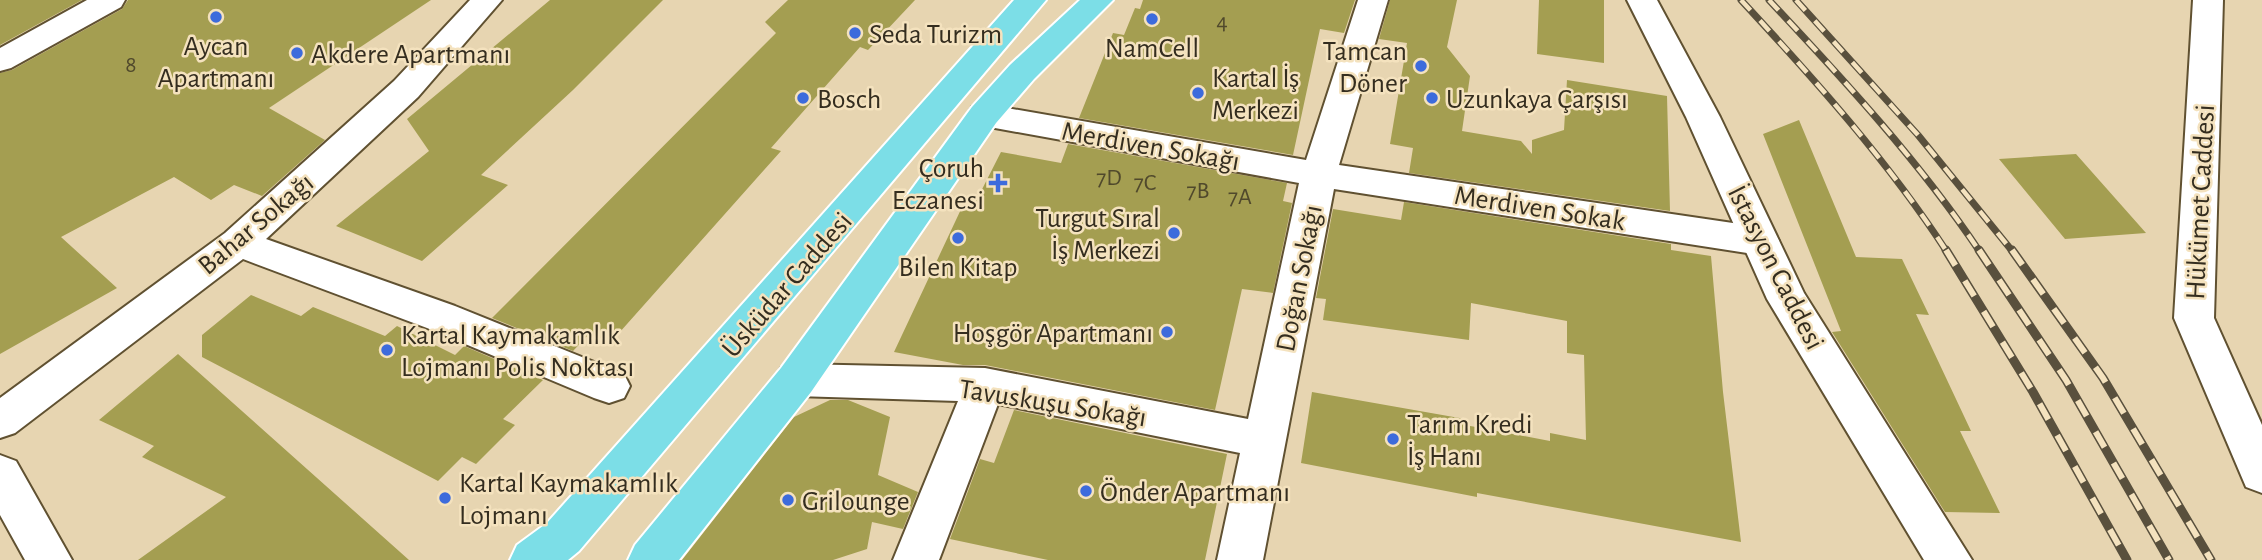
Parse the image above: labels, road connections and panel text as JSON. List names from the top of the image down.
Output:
{
  "streets": {
    "main road": ["Üsküdar Caddesi"],
    "street": [
      "Merdiven Sokağı",
      "Hükümet Caddesi",
      "Merdiven Sokak",
      "Bahar Sokağı",
      "İstasyon Caddesi",
      "Doğan Sokağı",
      "Tavuskuşu Sokağı"
    ]
  },
  "crossings": [
    ["Merdiven Sokağı", "Merdiven Sokak"],
    ["Merdiven Sokağı", "Doğan Sokağı"],
    ["Merdiven Sokağı", "Üsküdar Caddesi"],
    ["Merdiven Sokak", "İstasyon Caddesi"],
    ["Merdiven Sokak", "Doğan Sokağı"],
    ["Doğan Sokağı", "Tavuskuşu Sokağı"],
    ["Üsküdar Caddesi", "Tavuskuşu Sokağı"]
  ],
  "places": {
    "other": [
      "Aycan Apartmanı",
      "NamCell",
      "Seda Turizm",
      "Akdere Apartmanı",
      "Tamcan Döner",
      "Kartal İş Merkezi",
      "Bosch",
      "Uzunkaya Çarşısı",
      "Turgut Sıral İş Merkezi",
      "Bilen Kitap",
      "Hoşgör Apartmanı",
      "Kartal Kaymakamlık Lojmanı Polis Noktası",
      "Tarım Kredi İş Hanı",
      "Önder Apartmanı",
      "Kartal Kaymakamlık Lojmanı",
      "Grilounge"
    ],
    "health": ["Çoruh Eczanesi"]
  },
  "house_numbers": [
    "4",
    "8",
    "7D",
    "7C",
    "7B",
    "7A"
  ]
}
